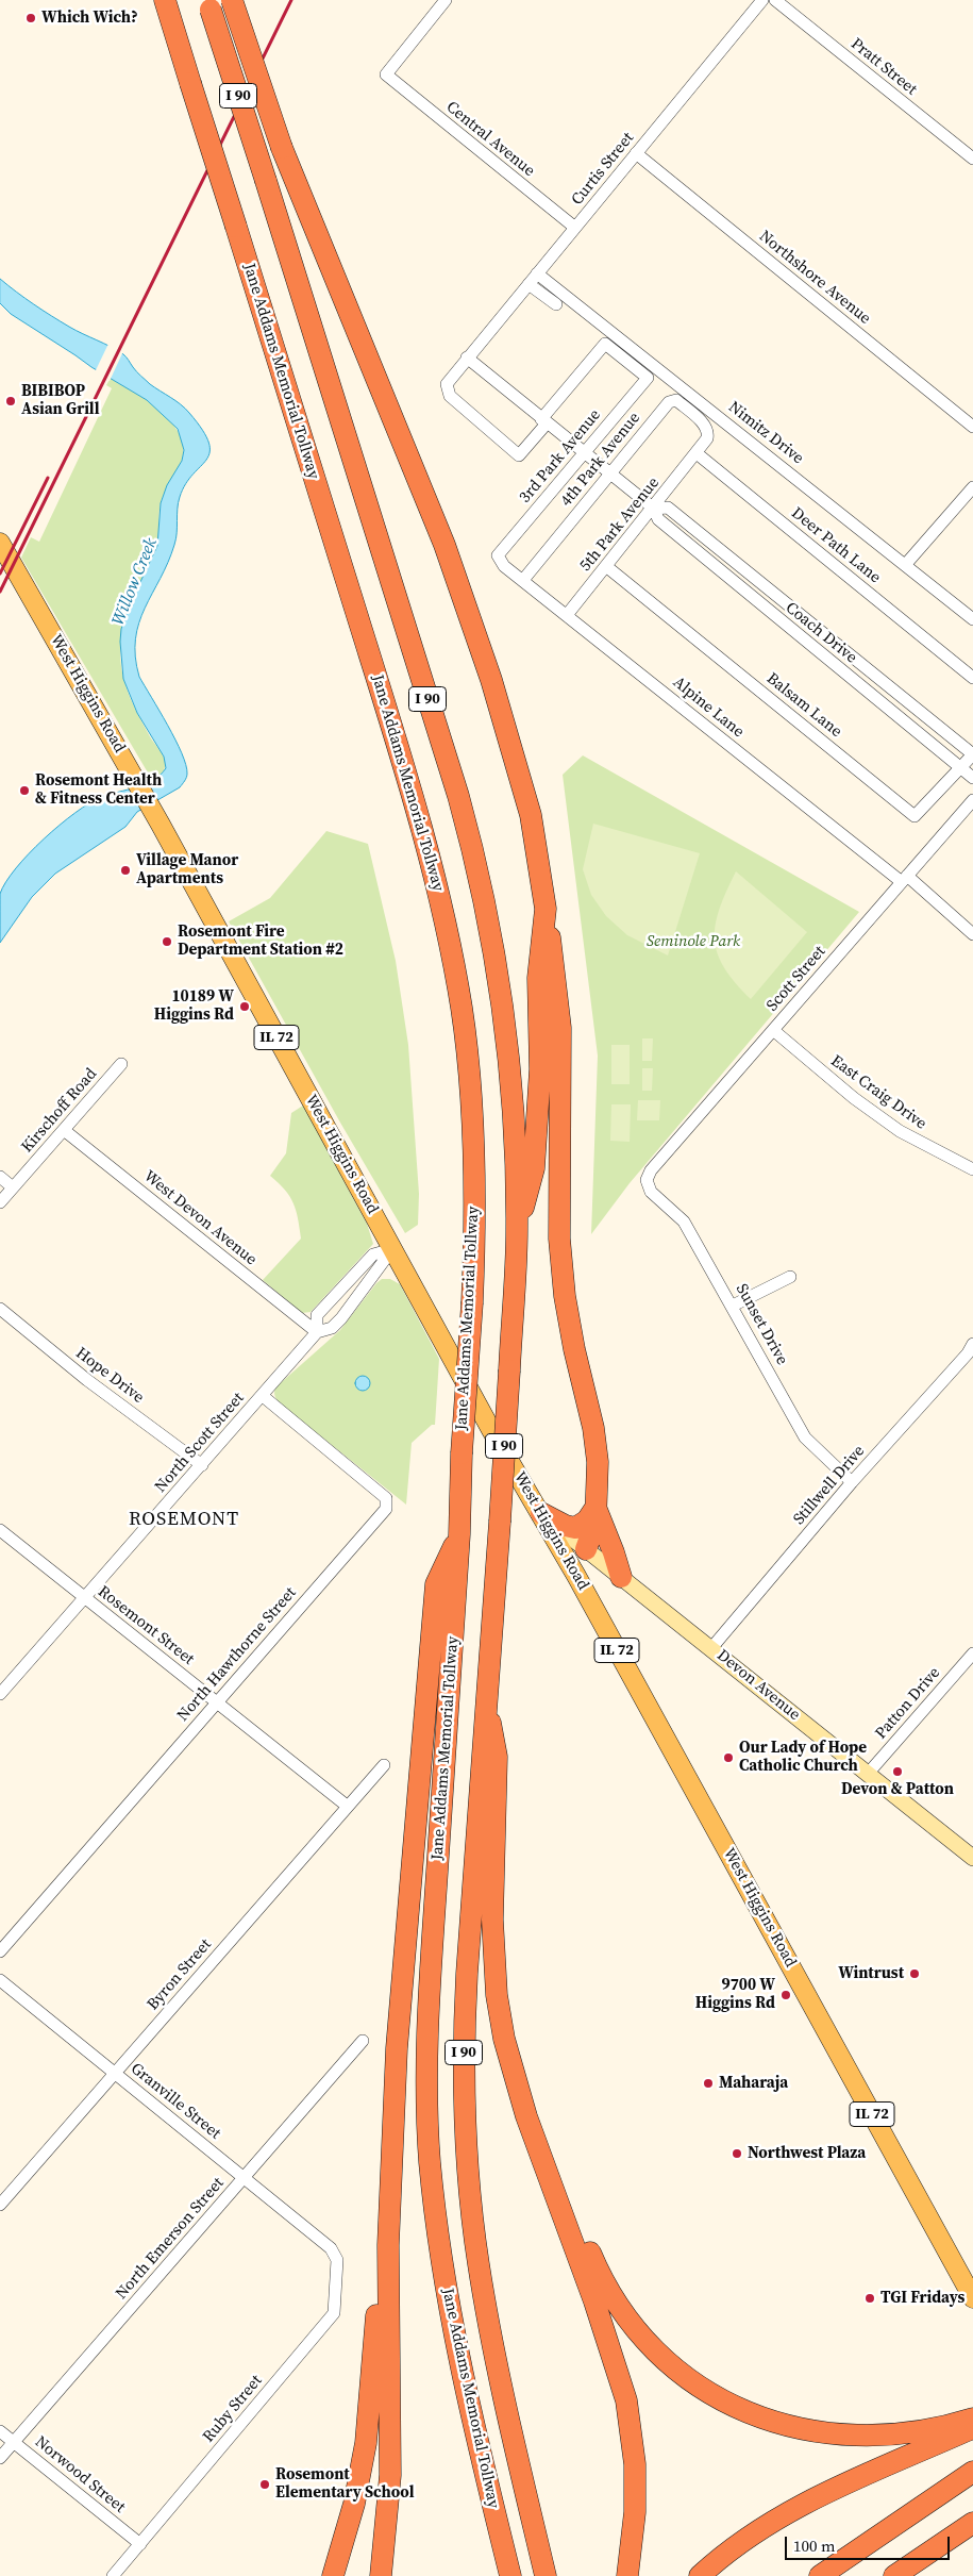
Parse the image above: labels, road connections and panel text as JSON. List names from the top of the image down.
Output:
{
  "streets": {
    "highway": ["I 90", "Jane Addams Memorial Tollway"],
    "main road": ["West Higgins Road", "IL 72", "Devon Avenue"],
    "street": [
      "Pratt Street",
      "Central Avenue",
      "Curtis Street",
      "Northshore Avenue",
      "Nimitz Drive",
      "3rd Park Avenue",
      "4th Park Avenue",
      "5th Park Avenue",
      "Deer Path Lane",
      "Coach Drive",
      "Balsam Lane",
      "Alpine Lane",
      "Scott Street",
      "East Craig Drive",
      "Kirschoff Road",
      "West Devon Avenue",
      "Sunset Drive",
      "Hope Drive",
      "North Scott Street",
      "Stillwell Drive",
      "Rosemont Street",
      "North Hawthorne Street",
      "Patton Drive",
      "Byron Street",
      "Granville Street",
      "North Emerson Street",
      "Ruby Street",
      "Norwood Street"
    ]
  },
  "crossings": [
    ["Central Avenue", "Curtis Street"],
    ["Curtis Street", "Northshore Avenue"],
    ["Curtis Street", "Nimitz Drive"],
    ["Curtis Street", "3rd Park Avenue"],
    ["Curtis Street", "Coach Drive"],
    ["3rd Park Avenue", "Coach Drive"],
    ["3rd Park Avenue", "Alpine Lane"],
    ["4th Park Avenue", "5th Park Avenue"],
    ["4th Park Avenue", "Deer Path Lane"],
    ["4th Park Avenue", "Coach Drive"],
    ["4th Park Avenue", "Alpine Lane"],
    ["5th Park Avenue", "Deer Path Lane"],
    ["5th Park Avenue", "Coach Drive"],
    ["5th Park Avenue", "Balsam Lane"],
    ["5th Park Avenue", "Alpine Lane"],
    ["Coach Drive", "Balsam Lane"],
    ["West Higgins Road", "North Scott Street"],
    ["West Higgins Road", "Devon Avenue"],
    ["Alpine Lane", "Scott Street"],
    ["Scott Street", "East Craig Drive"],
    ["Scott Street", "Sunset Drive"],
    ["Kirschoff Road", "West Devon Avenue"],
    ["West Devon Avenue", "North Scott Street"],
    ["Sunset Drive", "Stillwell Drive"],
    ["Hope Drive", "North Scott Street"],
    ["North Scott Street", "Rosemont Street"],
    ["North Scott Street", "North Hawthorne Street"],
    ["Stillwell Drive", "Devon Avenue"],
    ["Rosemont Street", "North Hawthorne Street"],
    ["Rosemont Street", "Byron Street"],
    ["Devon Avenue", "Patton Drive"],
    ["Byron Street", "Granville Street"],
    ["Granville Street", "North Emerson Street"],
    ["Granville Street", "Ruby Street"],
    ["North Emerson Street", "Norwood Street"],
    ["Ruby Street", "Norwood Street"]
  ],
  "districts": ["ROSEMONT"],
  "water": ["Willow Creek"],
  "parks": ["Seminole Park"],
  "places": [
    "Which Wich?",
    "BIBIBOP Asian Grill",
    "Rosemont Health & Fitness Center",
    "Village Manor Apartments",
    "Rosemont Fire Department Station #2",
    "10189 W Higgins Rd",
    "Our Lady of Hope Catholic Church",
    "Devon & Patton",
    "Wintrust",
    "9700 W Higgins Rd",
    "Maharaja",
    "Northwest Plaza",
    "TGI Fridays",
    "Rosemont Elementary School"
  ],
  "scale_bar": "100 m"
}
